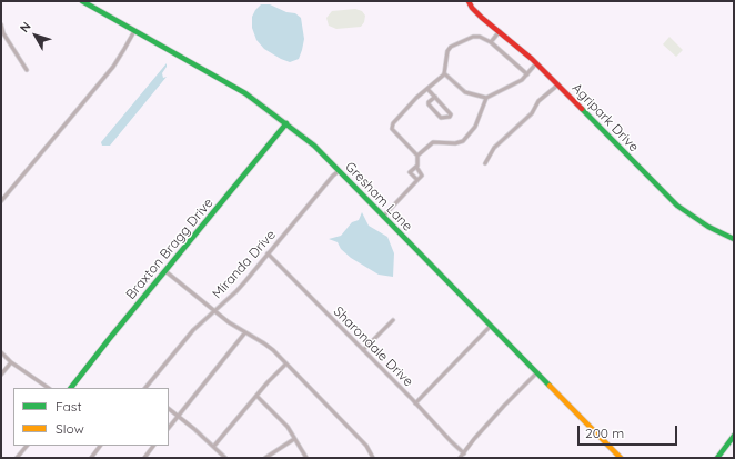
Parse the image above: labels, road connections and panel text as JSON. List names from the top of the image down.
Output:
{
  "streets": {
    "street": [
      "Agripark Drive",
      "Gresham Lane",
      "Braxton Bragg Drive",
      "Miranda Drive",
      "Sharondale Drive"
    ]
  },
  "crossings": [
    ["Gresham Lane", "Braxton Bragg Drive"],
    ["Gresham Lane", "Miranda Drive"],
    ["Miranda Drive", "Sharondale Drive"]
  ],
  "legend": ["Fast", "Slow"],
  "scale_bar": "200 m",
  "north": "top left"
}
